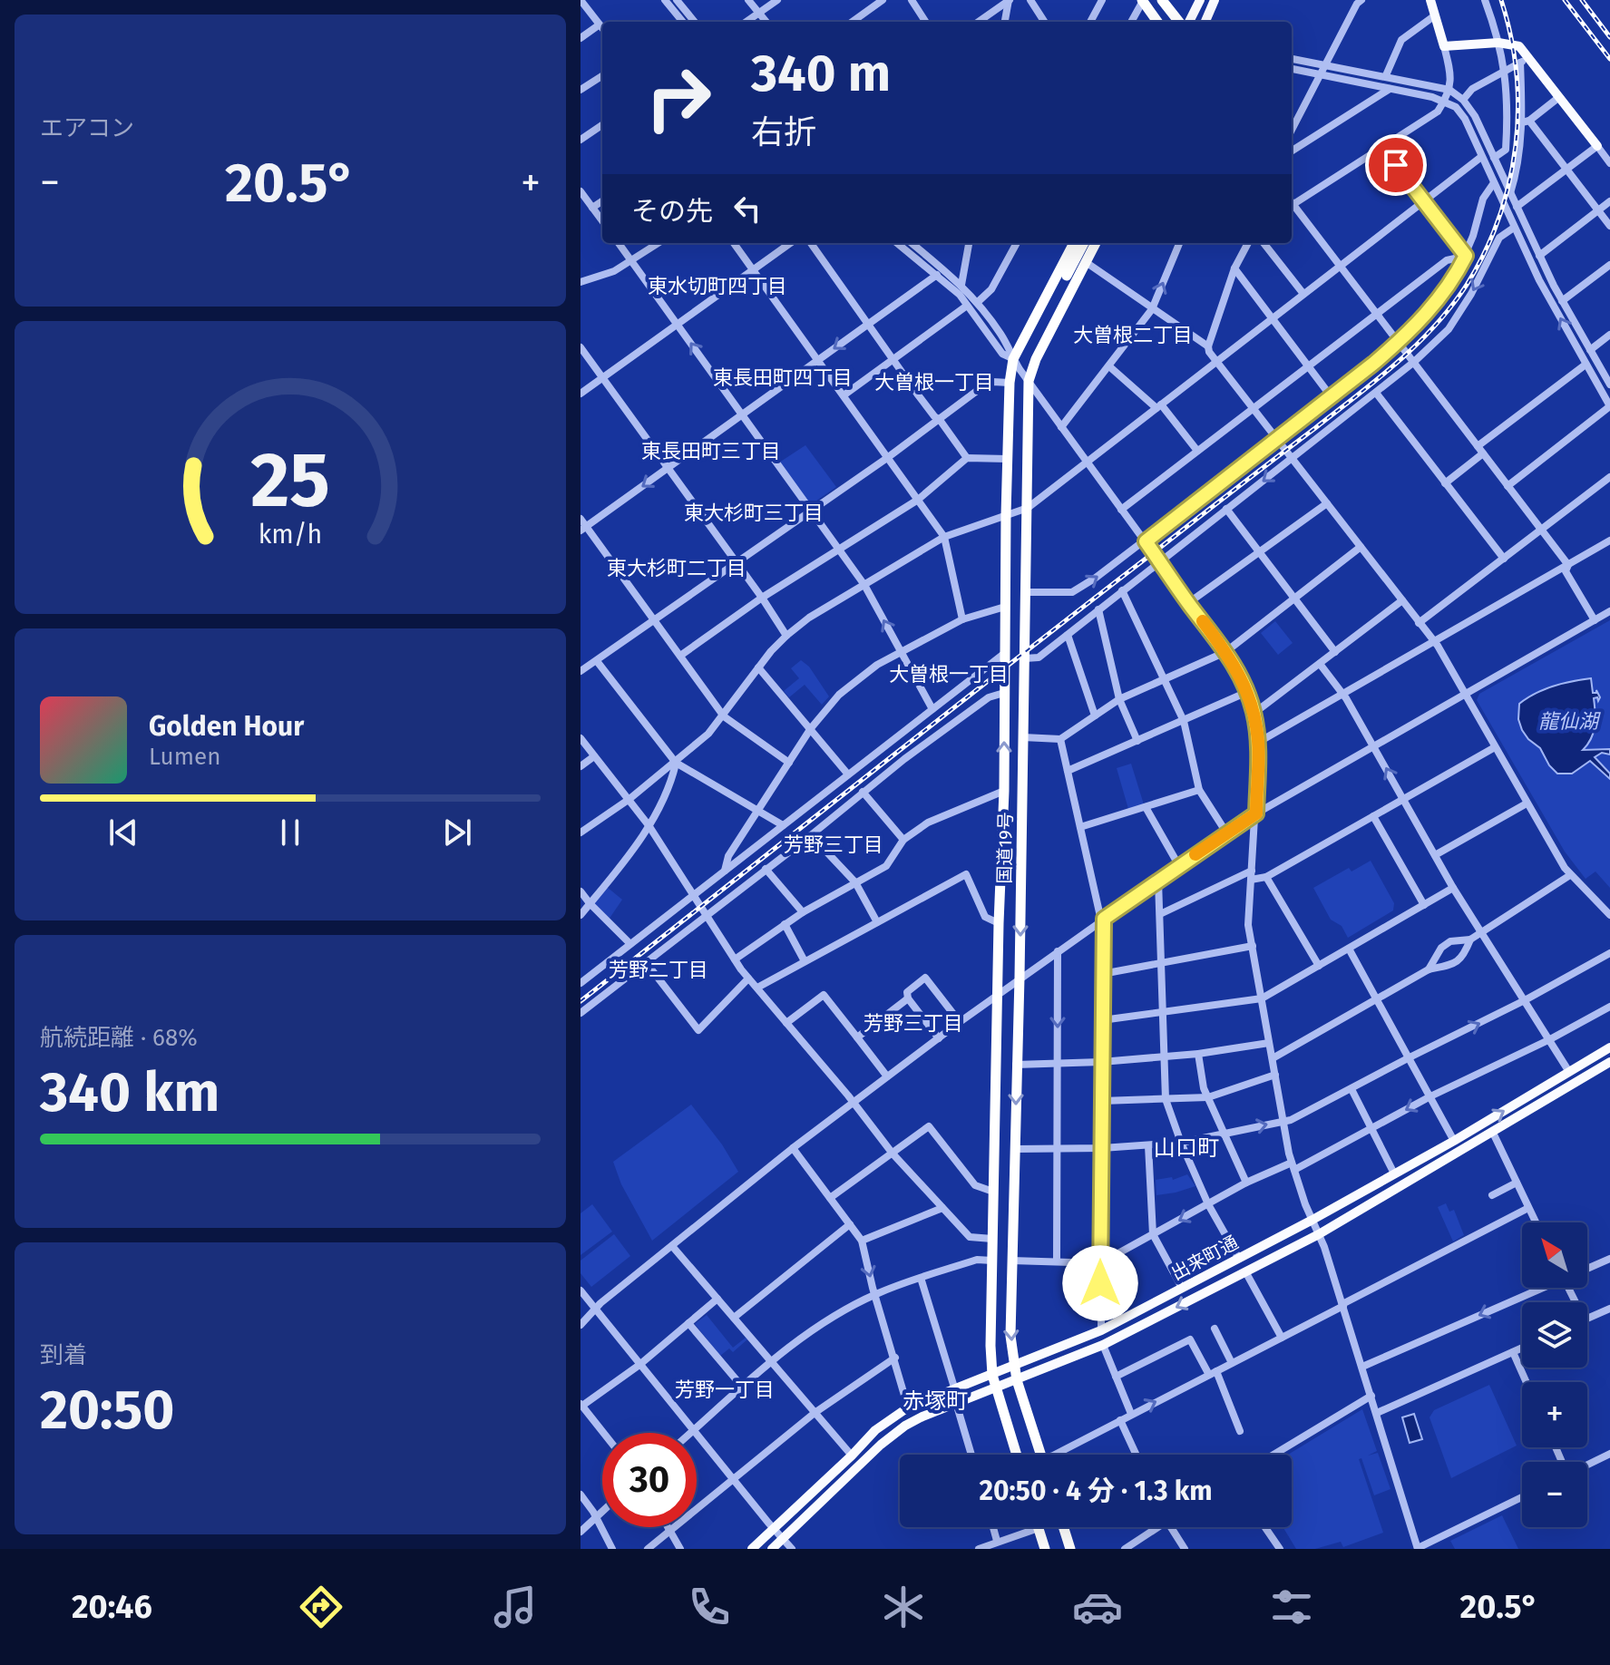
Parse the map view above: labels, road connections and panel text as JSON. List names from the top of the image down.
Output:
{
  "streets": {
    "highway": ["国道19号"],
    "main road": ["出来町通"]
  },
  "crossings": [
    ["国道19号", "出来町通"]
  ],
  "districts": [
    "東水切町四丁目",
    "大曽根二丁目",
    "東長田町四丁目",
    "大曽根一丁目",
    "東長田町三丁目",
    "東大杉町三丁目",
    "東大杉町二丁目",
    "大曽根一丁目",
    "芳野三丁目",
    "芳野二丁目",
    "芳野三丁目",
    "山口町",
    "芳野一丁目",
    "赤塚町"
  ],
  "water": ["龍仙湖"],
  "north": "top left",
  "page": {
    "tile": [
      "エアコン",
      ["航続距離 · 68%", "340 km"],
      ["到着", "20:50"]
    ],
    "turn": ["340 m", "右折"],
    "heat": ["−", "20.5°", "+"],
    "then": "その先",
    "song": ["Golden Hour", "Lumen"],
    "map_buttons": ["+", "−"],
    "limit": "30",
    "trip": "20:50 · 4 分 · 1.3 km",
    "tabs": ["20:46", "20.5°"],
    "gauge": ["25", "km/h"]
  }
}
